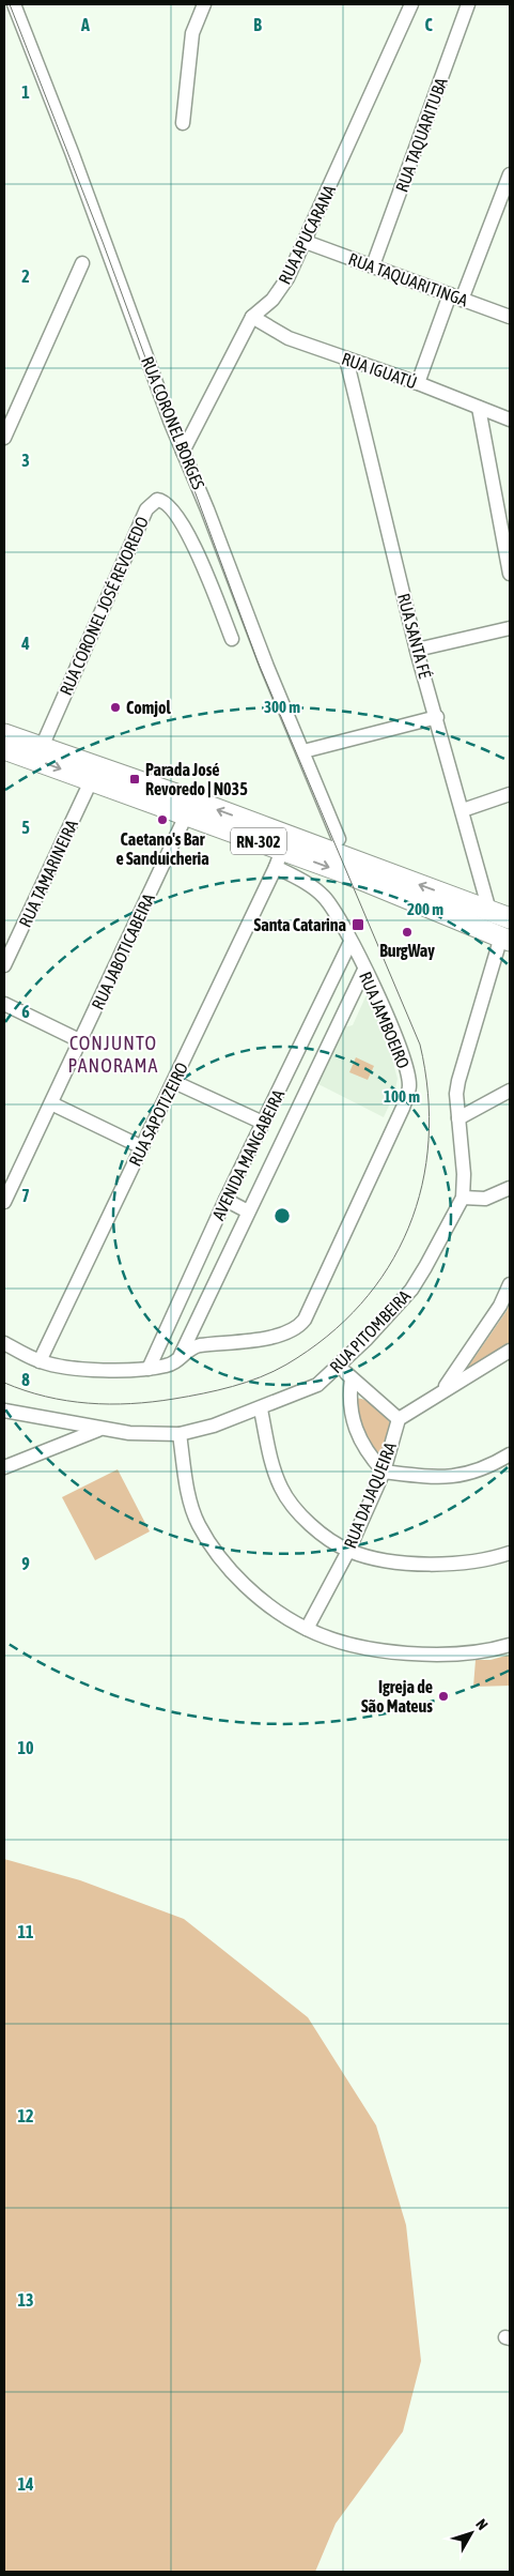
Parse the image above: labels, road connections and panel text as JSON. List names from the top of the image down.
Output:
{
  "streets": {
    "main road": ["RN-302"],
    "street": [
      "RUA TAQUARITUBA",
      "RUA APUCARANA",
      "RUA TAQUARITINGA",
      "RUA IGUATÚ",
      "RUA CORONEL BORGES",
      "RUA CORONEL JOSÉ REVOREDO",
      "RUA SANTA FÉ",
      "RUA TAMARINEIRA",
      "RUA JABOTICABEIRA",
      "RUA JAMBOEIRO",
      "RUA SAPOTIZEIRO",
      "AVENIDA MANGABEIRA",
      "RUA PITOMBEIRA",
      "RUA DA JAQUEIRA"
    ]
  },
  "crossings": [
    ["RUA TAQUARITUBA", "RUA TAQUARITINGA"],
    ["RUA APUCARANA", "RUA TAQUARITINGA"],
    ["RUA APUCARANA", "RUA IGUATÚ"],
    ["RUA APUCARANA", "RUA CORONEL BORGES"],
    ["RUA IGUATÚ", "RUA SANTA FÉ"],
    ["RUA CORONEL JOSÉ REVOREDO", "RN-302"],
    ["RUA SANTA FÉ", "RN-302"],
    ["RN-302", "RUA TAMARINEIRA"],
    ["RN-302", "RUA JABOTICABEIRA"],
    ["RN-302", "RUA JAMBOEIRO"],
    ["RN-302", "RUA SAPOTIZEIRO"],
    ["RN-302", "RUA PITOMBEIRA"],
    ["RUA JAMBOEIRO", "RUA SAPOTIZEIRO"],
    ["RUA JAMBOEIRO", "AVENIDA MANGABEIRA"]
  ],
  "districts": ["CONJUNTO PANORAMA"],
  "places": {
    "other": [
      "Comjol",
      "Caetano's Bar e Sanduicheria",
      "BurgWay",
      "Igreja de São Mateus"
    ],
    "transit": ["Parada José Revoredo | N035", "Santa Catarina"]
  },
  "north": "top right",
  "grid": {
    "columns": ["A", "B", "C"],
    "rows": [
      "1",
      "2",
      "3",
      "4",
      "5",
      "6",
      "7",
      "8",
      "9",
      "10",
      "11",
      "12",
      "13",
      "14"
    ]
  },
  "rings": ["300 m", "200 m", "100 m"]
}
